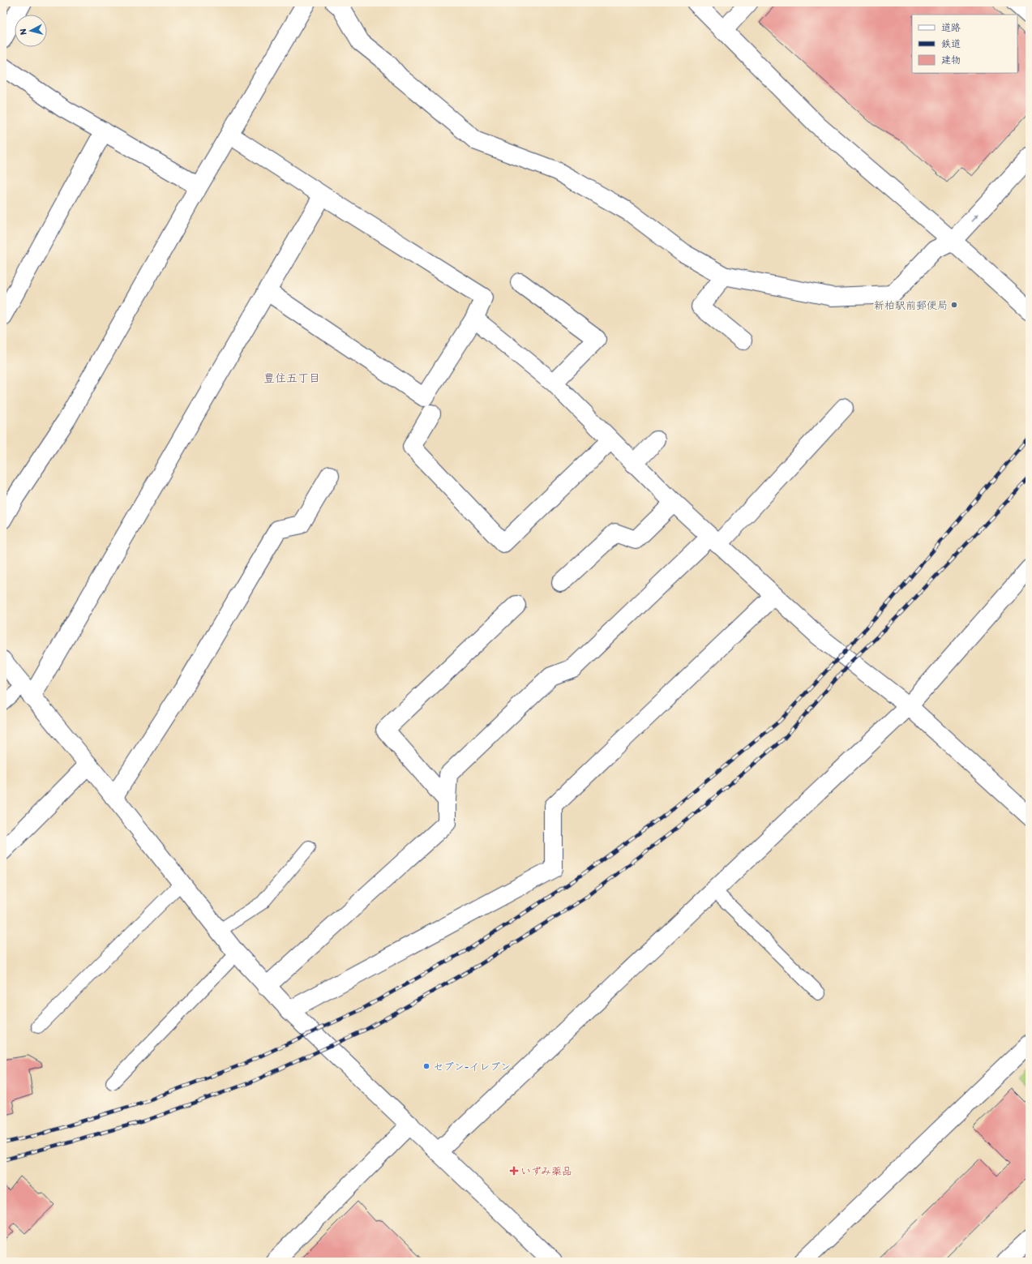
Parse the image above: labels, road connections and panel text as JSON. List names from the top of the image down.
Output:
{
  "districts": ["豊住五丁目"],
  "places": {
    "other": ["新柏駅前郵便局", "セブン-イレブン"],
    "health": ["いずみ薬品"]
  },
  "legend": ["道路", "鉄道", "建物"],
  "north": "left"
}
